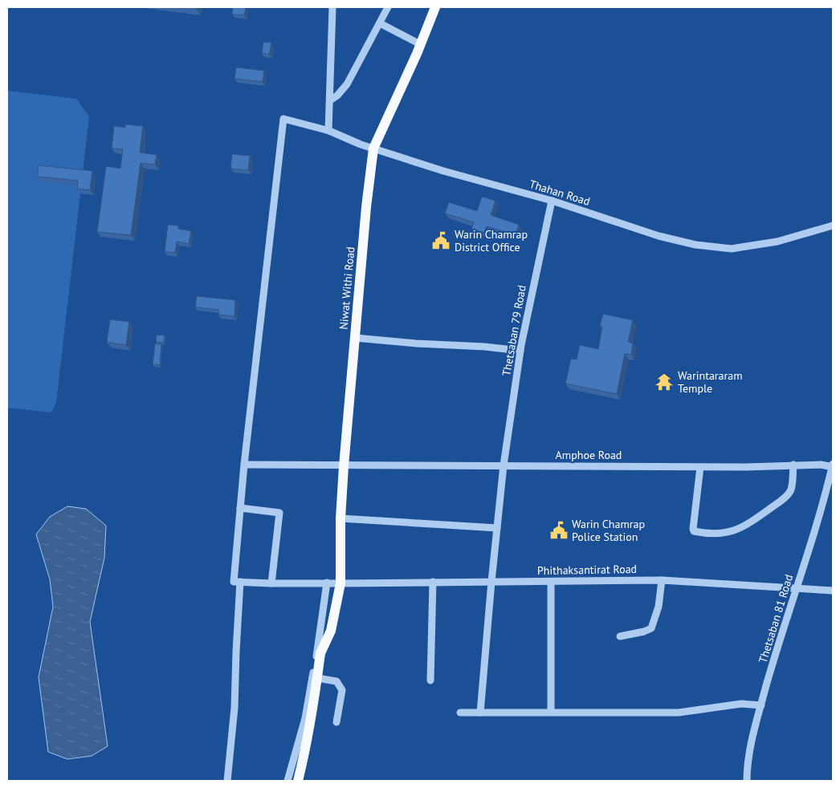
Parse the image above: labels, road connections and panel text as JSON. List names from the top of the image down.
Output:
{
  "streets": {
    "main road": ["Niwat Withi Road"],
    "street": [
      "Thahan Road",
      "Thetsaban 79 Road",
      "Amphoe Road",
      "Phithaksantirat Road",
      "Thetsaban 81 Road"
    ]
  },
  "crossings": [
    ["Thahan Road", "Niwat Withi Road"],
    ["Thahan Road", "Thetsaban 79 Road"],
    ["Thahan Road", "Amphoe Road"],
    ["Niwat Withi Road", "Amphoe Road"],
    ["Niwat Withi Road", "Phithaksantirat Road"],
    ["Thetsaban 79 Road", "Amphoe Road"],
    ["Thetsaban 79 Road", "Phithaksantirat Road"],
    ["Amphoe Road", "Thetsaban 81 Road"],
    ["Phithaksantirat Road", "Thetsaban 81 Road"]
  ],
  "places": {
    "public building": ["Warin Chamrap District Office", "Warin Chamrap Police Station"],
    "temple": ["Warintararam Temple"]
  }
}
